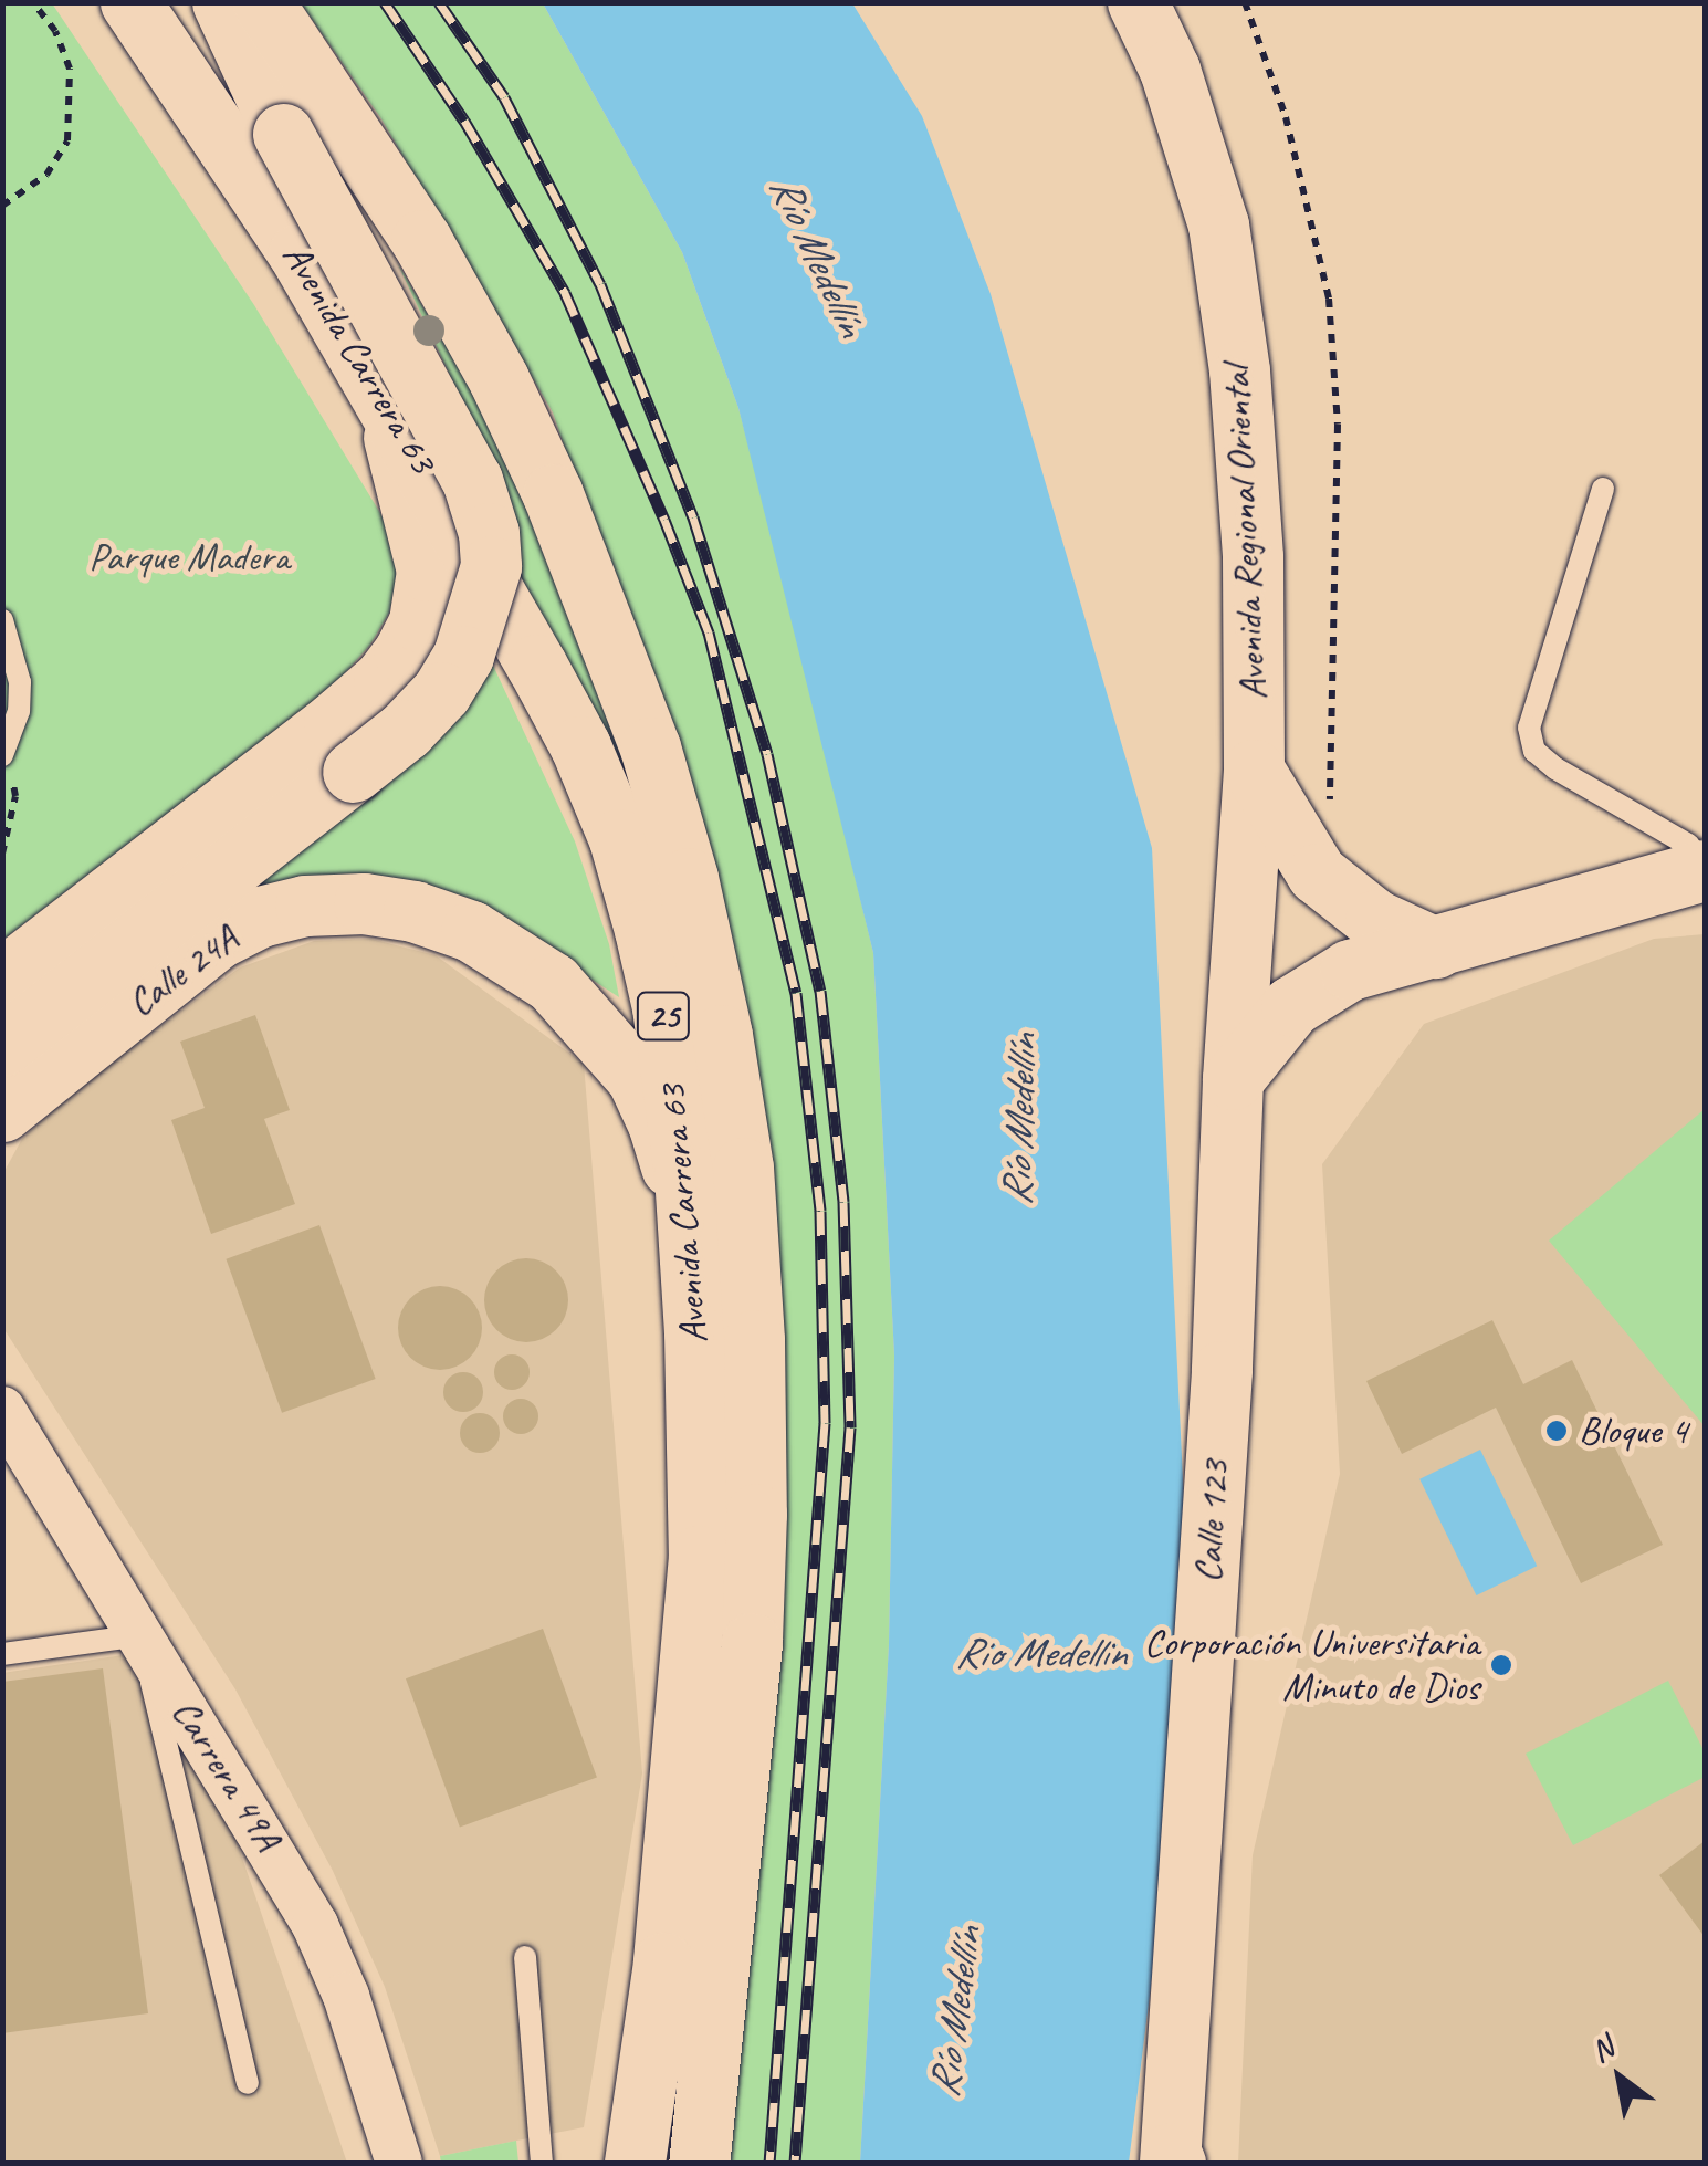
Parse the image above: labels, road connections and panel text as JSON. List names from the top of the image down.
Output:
{
  "streets": {
    "main road": [
      "Avenida Carrera 63",
      "Avenida Regional Oriental",
      "Calle 24A",
      "25",
      "Calle 123"
    ],
    "street": ["Carrera 49A"]
  },
  "crossings": [
    ["Avenida Carrera 63", "Calle 24A"],
    ["Avenida Regional Oriental", "Calle 123"]
  ],
  "water": ["Río Medellín", "Rio Medellin"],
  "parks": ["Parque Madera"],
  "places": ["Bloque 4", "Corporación Universitaria Minuto de Dios"],
  "north": "top left"
}
